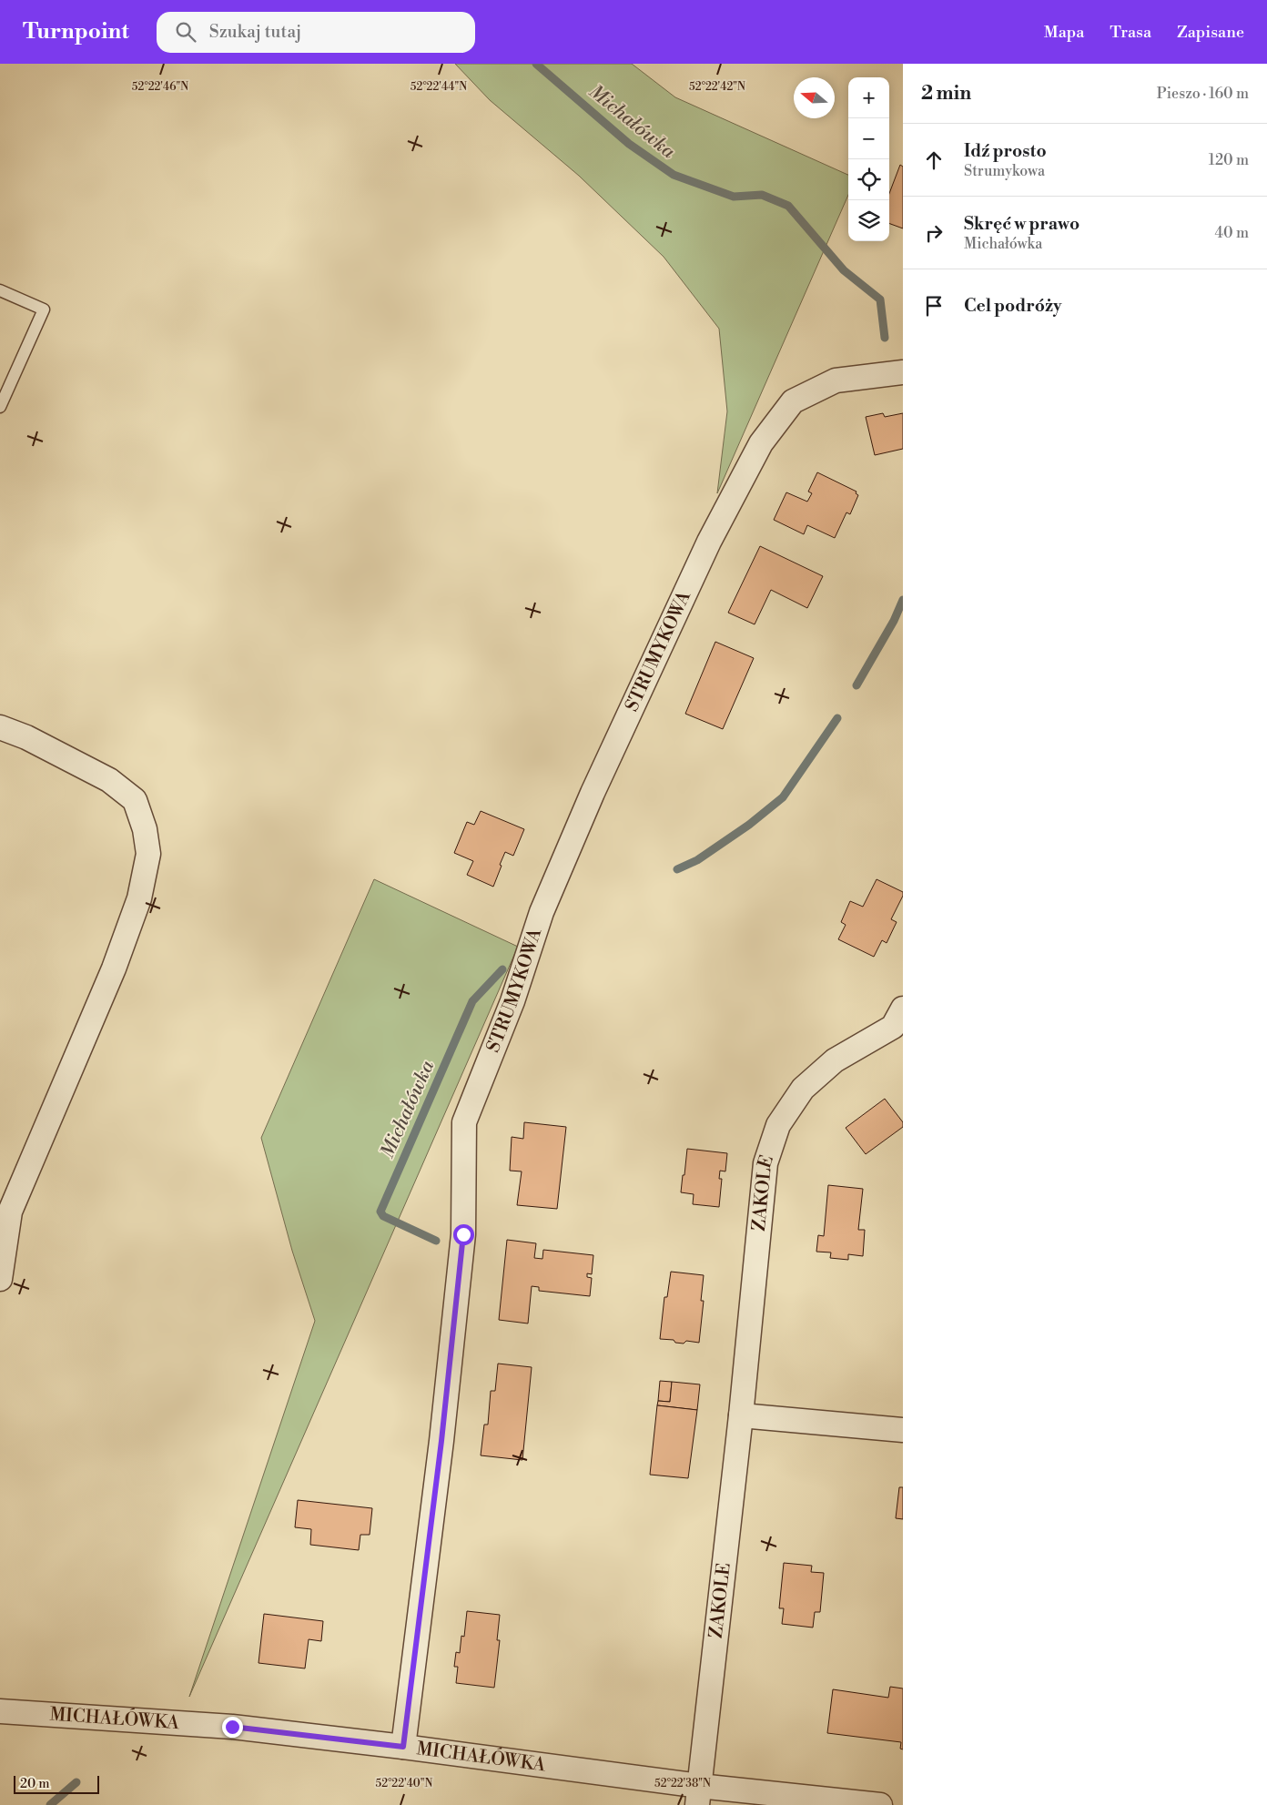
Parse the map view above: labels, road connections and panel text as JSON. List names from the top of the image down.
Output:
{
  "streets": {
    "street": ["STRUMYKOWA", "ZAKOLE", "MICHAŁÓWKA"]
  },
  "crossings": [
    ["STRUMYKOWA", "MICHAŁÓWKA"],
    ["ZAKOLE", "MICHAŁÓWKA"]
  ],
  "water": ["Michałówka"],
  "scale_bar": "20 m",
  "north": "left",
  "page": {
    "header": "Turnpoint",
    "search": "Szukaj tutaj",
    "nav": ["Mapa", "Trasa", "Zapisane"],
    "heading": ["2 min", "Pieszo · 160 m"],
    "map_buttons": ["+", "−"],
    "list": [
      ["Idź prosto", "Strumykowa", "120 m"],
      ["Skręć w prawo", "Michałówka", "40 m"],
      "Cel podróży"
    ],
    "scale": "20 m"
  },
  "coordinates": [
    "52°22'46\"N",
    "52°22'44\"N",
    "52°22'42\"N",
    "52°22'40\"N",
    "52°22'38\"N"
  ]
}
